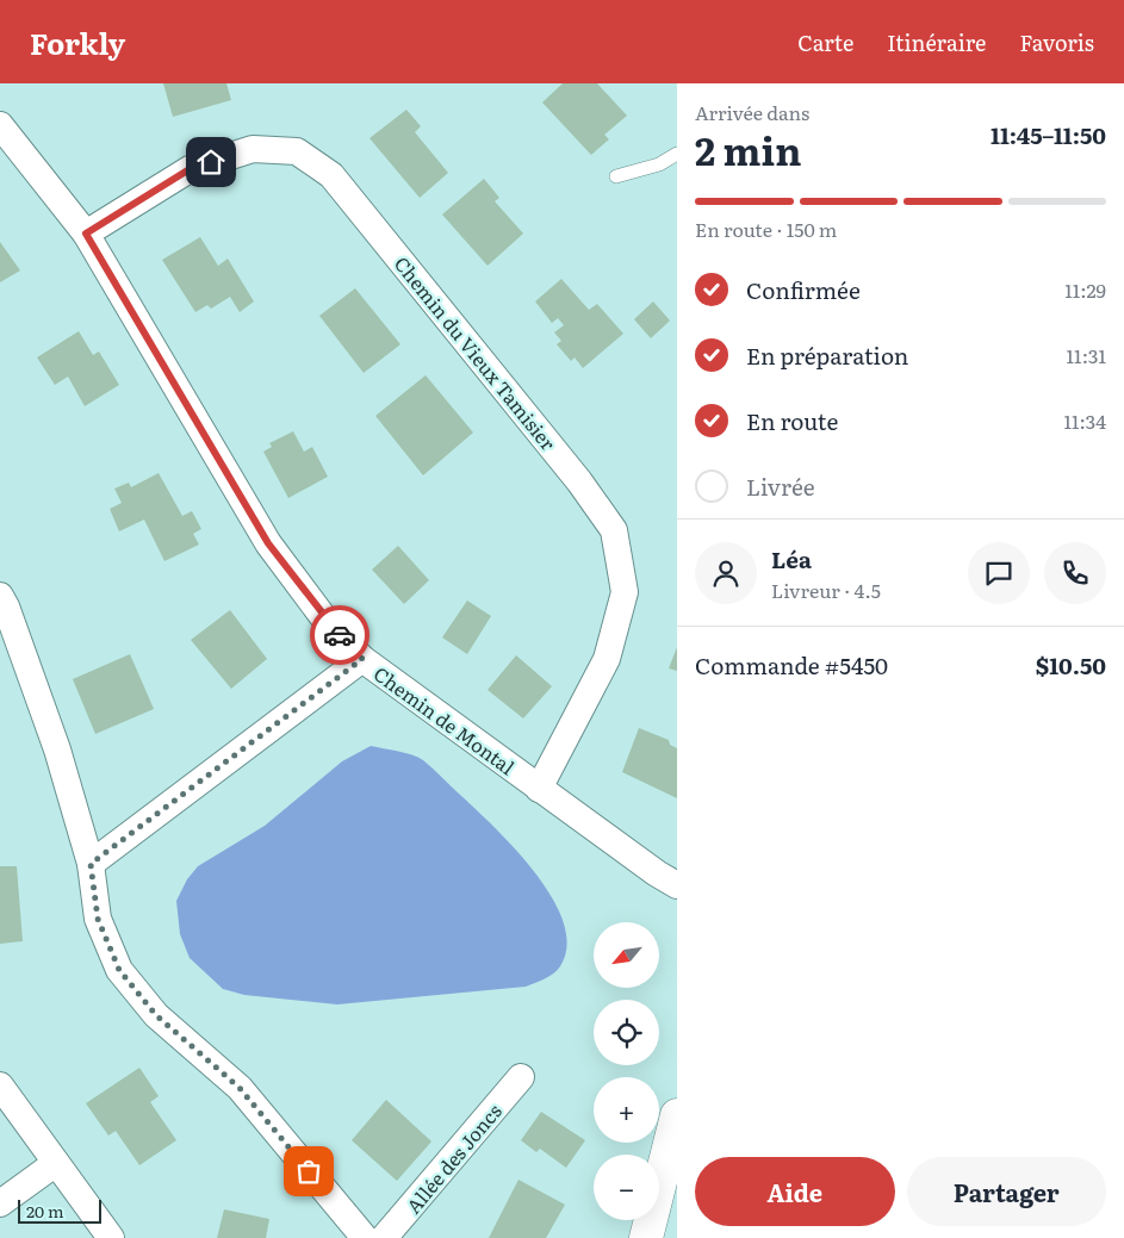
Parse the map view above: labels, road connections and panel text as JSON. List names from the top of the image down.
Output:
{
  "streets": {
    "street": ["Chemin du Vieux Tamisier", "Chemin de Montal", "Allée des Joncs"]
  },
  "crossings": [
    ["Chemin du Vieux Tamisier", "Chemin de Montal"]
  ],
  "scale_bar": "20 m",
  "north": "bottom left",
  "page": {
    "header": "Forkly",
    "nav": ["Carte", "Itinéraire", "Favoris"],
    "heading": ["2 min", "Arrivée dans", "11:45–11:50"],
    "panel": [
      "Léa",
      "Livreur · 4.5",
      "Commande #5450",
      "$10.50"
    ],
    "bar": "En route · 150 m",
    "list": [
      ["Confirmée", "11:29"],
      ["En préparation", "11:31"],
      ["En route", "11:34"],
      "Livrée"
    ],
    "map_buttons": ["+", "−"],
    "buttons": ["Aide", "Partager"],
    "scale": "20 m"
  }
}
